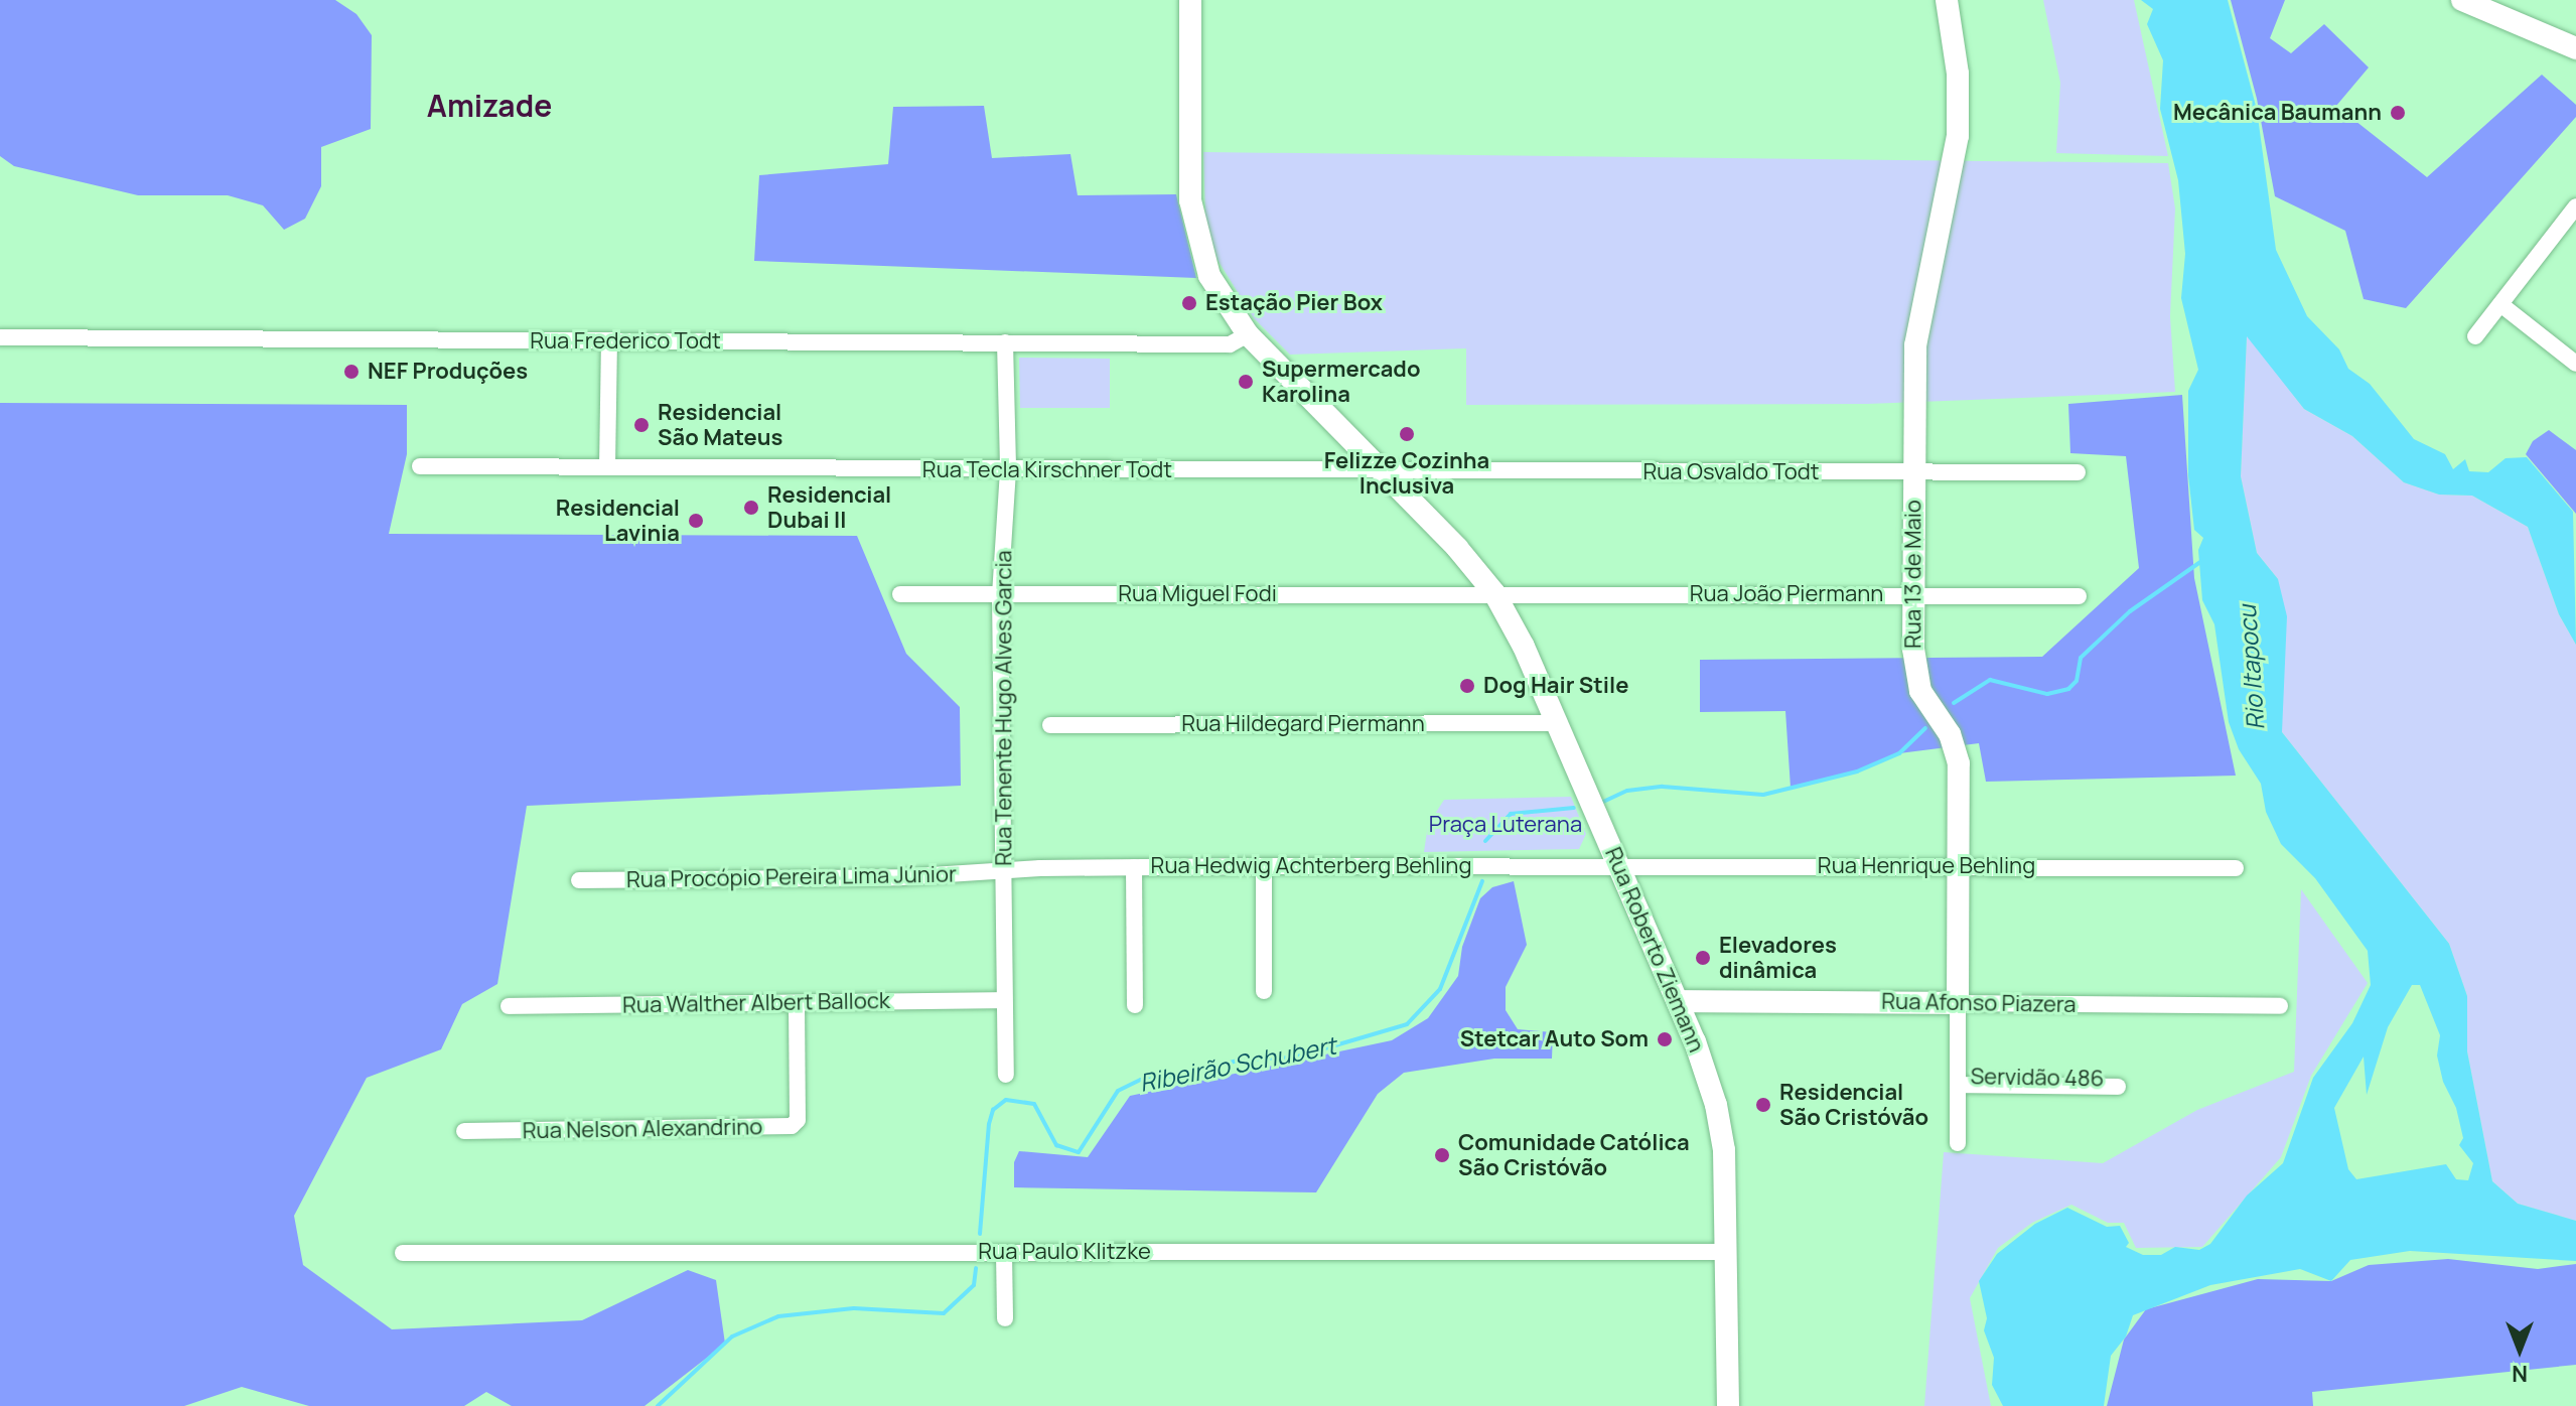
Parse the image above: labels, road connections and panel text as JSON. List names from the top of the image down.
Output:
{
  "streets": {
    "main road": ["Rua 13 de Maio", "Rua Roberto Ziemann", "Rua Afonso Piazera"],
    "street": [
      "Rua Frederico Todt",
      "Rua Tecla Kirschner Todt",
      "Rua Osvaldo Todt",
      "Rua Miguel Fodi",
      "Rua João Piermann",
      "Rua Tenente Hugo Alves Garcia",
      "Rua Hildegard Piermann",
      "Rua Hedwig Achterberg Behling",
      "Rua Henrique Behling",
      "Rua Procópio Pereira Lima Júnior",
      "Rua Walther Albert Ballock",
      "Rua Nelson Alexandrino",
      "Rua Paulo Klitzke"
    ]
  },
  "crossings": [
    ["Rua Frederico Todt", "Rua Tenente Hugo Alves Garcia"],
    ["Rua Frederico Todt", "Rua Roberto Ziemann"],
    ["Rua Tecla Kirschner Todt", "Rua Osvaldo Todt"],
    ["Rua Tecla Kirschner Todt", "Rua Tenente Hugo Alves Garcia"],
    ["Rua Tecla Kirschner Todt", "Rua Roberto Ziemann"],
    ["Rua Osvaldo Todt", "Rua 13 de Maio"],
    ["Rua Osvaldo Todt", "Rua Roberto Ziemann"],
    ["Rua 13 de Maio", "Rua João Piermann"],
    ["Rua 13 de Maio", "Rua Henrique Behling"],
    ["Rua 13 de Maio", "Rua Afonso Piazera"],
    ["Rua Miguel Fodi", "Rua João Piermann"],
    ["Rua Miguel Fodi", "Rua Tenente Hugo Alves Garcia"],
    ["Rua Miguel Fodi", "Rua Roberto Ziemann"],
    ["Rua João Piermann", "Rua Roberto Ziemann"],
    ["Rua Tenente Hugo Alves Garcia", "Rua Hedwig Achterberg Behling"],
    ["Rua Tenente Hugo Alves Garcia", "Rua Procópio Pereira Lima Júnior"],
    ["Rua Tenente Hugo Alves Garcia", "Rua Walther Albert Ballock"],
    ["Rua Hildegard Piermann", "Rua Roberto Ziemann"],
    ["Rua Hedwig Achterberg Behling", "Rua Henrique Behling"],
    ["Rua Hedwig Achterberg Behling", "Rua Procópio Pereira Lima Júnior"],
    ["Rua Hedwig Achterberg Behling", "Rua Roberto Ziemann"],
    ["Rua Henrique Behling", "Rua Roberto Ziemann"],
    ["Rua Roberto Ziemann", "Rua Afonso Piazera"],
    ["Rua Roberto Ziemann", "Rua Paulo Klitzke"],
    ["Rua Walther Albert Ballock", "Rua Nelson Alexandrino"]
  ],
  "districts": ["Amizade"],
  "water": ["Rio Itapocu", "Ribeirão Schubert"],
  "parks": ["Praça Luterana"],
  "places": [
    "Mecânica Baumann",
    "Estação Pier Box",
    "NEF Produções",
    "Supermercado Karolina",
    "Residencial São Mateus",
    "Felizze Cozinha Inclusiva",
    "Residencial Dubai II",
    "Residencial Lavinia",
    "Dog Hair Stile",
    "Elevadores dinâmica",
    "Stetcar Auto Som",
    "Residencial São Cristóvão",
    "Comunidade Católica São Cristóvão"
  ],
  "north": "bottom"
}
